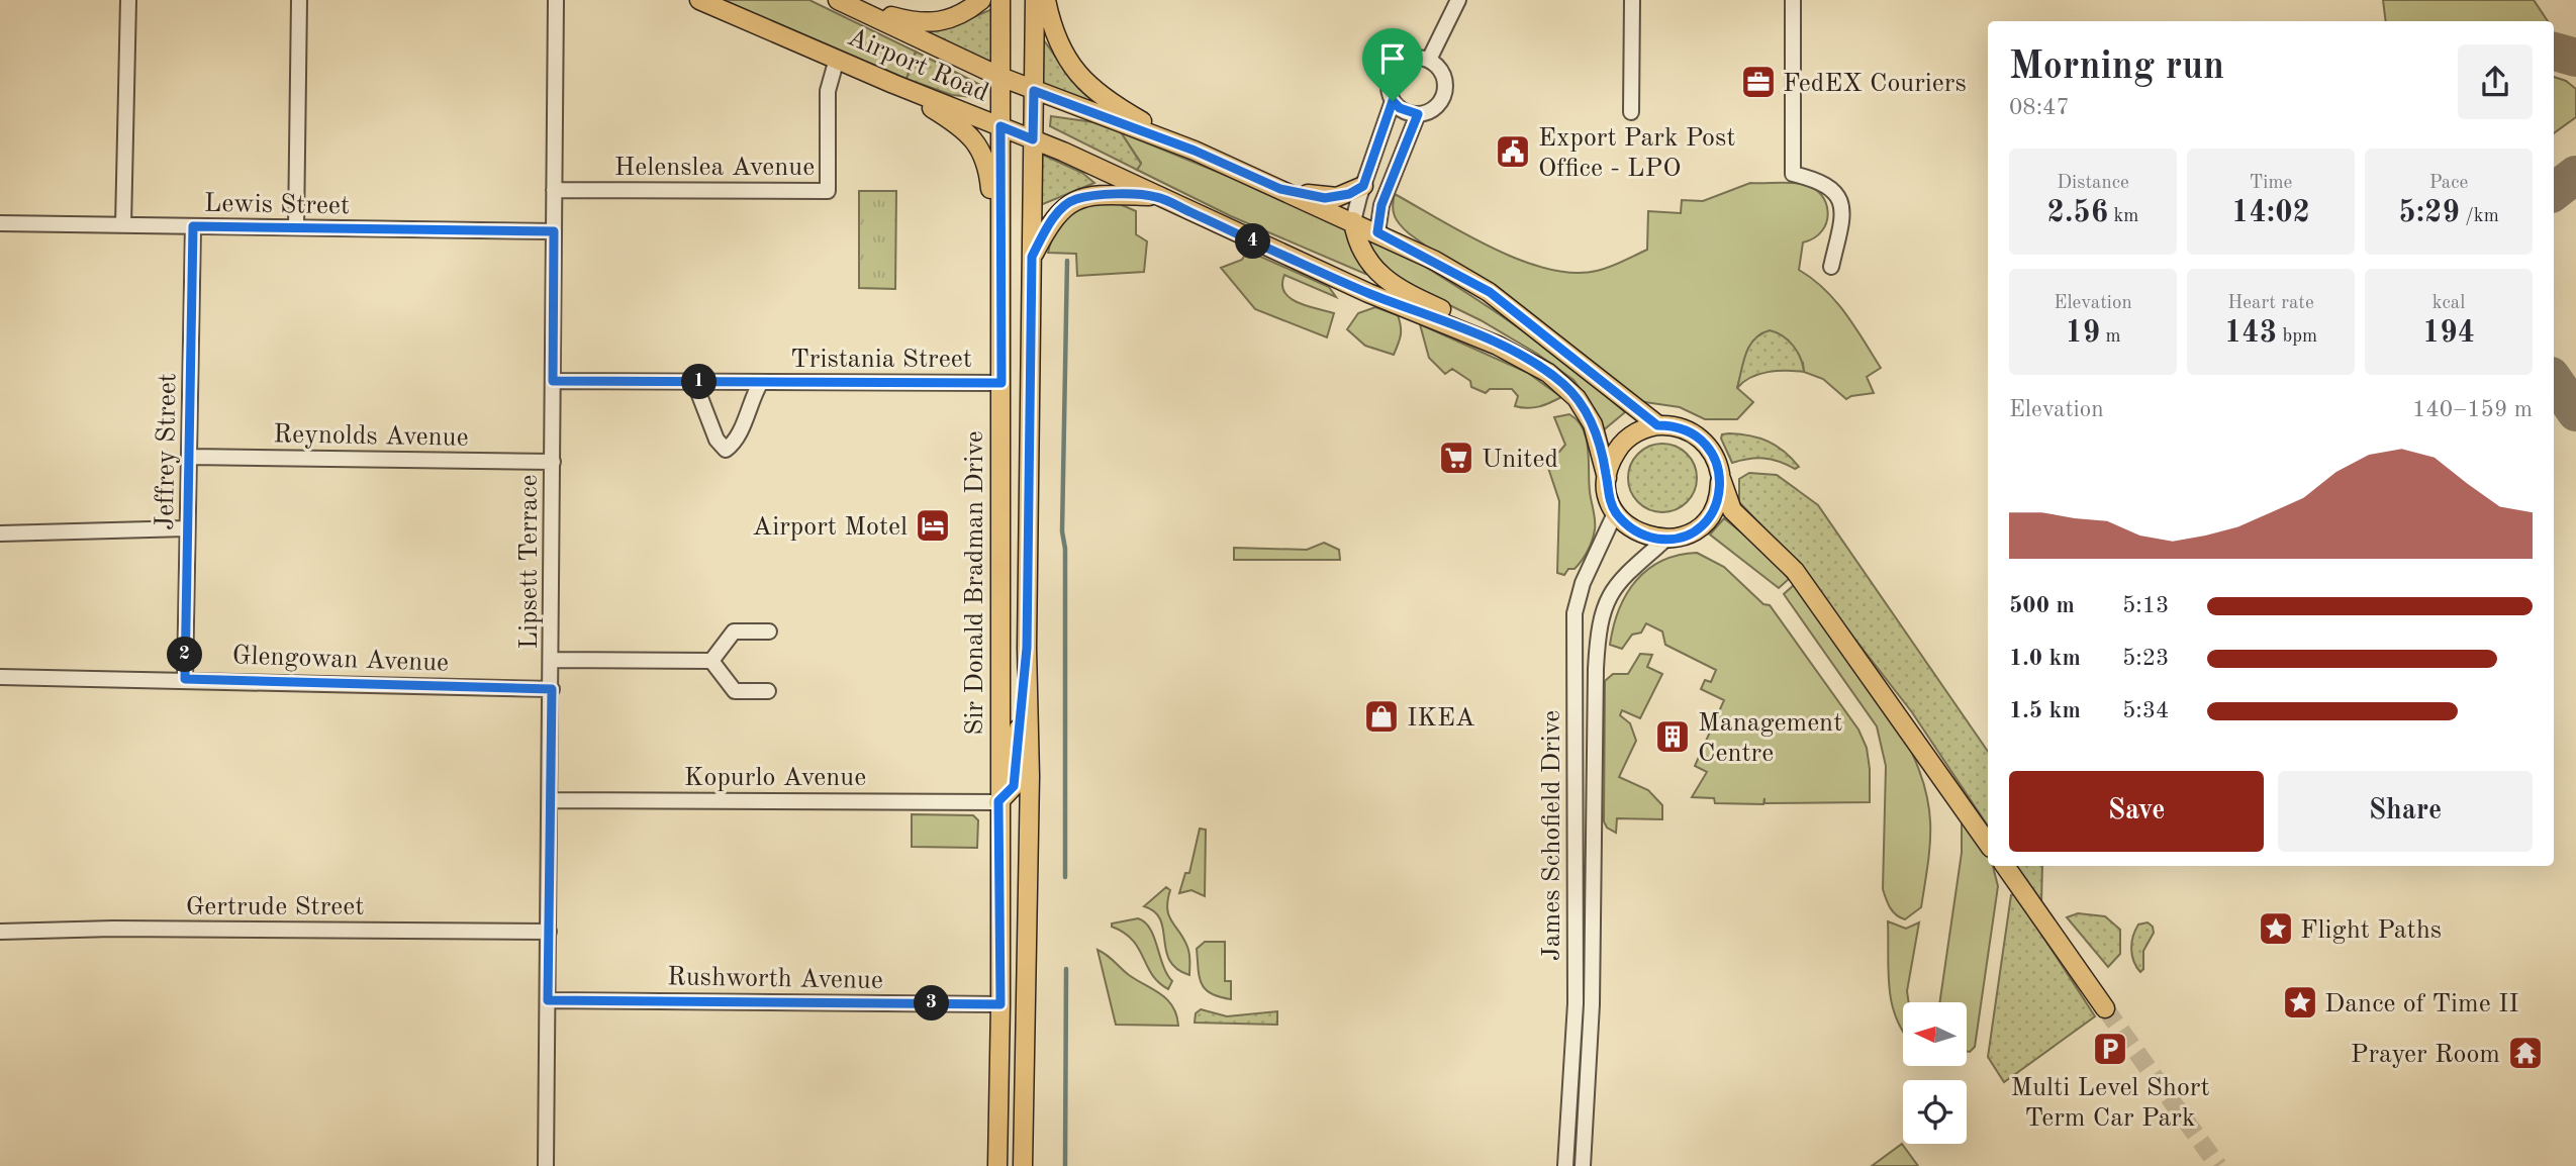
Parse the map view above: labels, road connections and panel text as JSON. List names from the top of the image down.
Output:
{
  "streets": {
    "main road": ["Airport Road", "Sir Donald Bradman Drive"],
    "street": [
      "Helenslea Avenue",
      "Lewis Street",
      "Tristania Street",
      "Reynolds Avenue",
      "Jeffrey Street",
      "Lipsett Terrace",
      "Glengowan Avenue",
      "Kopurlo Avenue",
      "James Schofield Drive",
      "Gertrude Street",
      "Rushworth Avenue"
    ]
  },
  "crossings": [
    ["Airport Road", "Helenslea Avenue"],
    ["Airport Road", "Sir Donald Bradman Drive"],
    ["Helenslea Avenue", "Lipsett Terrace"],
    ["Lewis Street", "Jeffrey Street"],
    ["Lewis Street", "Lipsett Terrace"],
    ["Tristania Street", "Lipsett Terrace"],
    ["Tristania Street", "Sir Donald Bradman Drive"],
    ["Reynolds Avenue", "Jeffrey Street"],
    ["Reynolds Avenue", "Lipsett Terrace"],
    ["Jeffrey Street", "Glengowan Avenue"],
    ["Lipsett Terrace", "Glengowan Avenue"],
    ["Lipsett Terrace", "Kopurlo Avenue"],
    ["Lipsett Terrace", "Gertrude Street"],
    ["Lipsett Terrace", "Rushworth Avenue"],
    ["Sir Donald Bradman Drive", "Kopurlo Avenue"],
    ["Sir Donald Bradman Drive", "Rushworth Avenue"]
  ],
  "places": {
    "office": ["FedEX Couriers"],
    "public building": ["Export Park Post Office - LPO"],
    "supermarket": ["United"],
    "hotel": ["Airport Motel"],
    "shop": ["IKEA"],
    "building": ["Management Centre"],
    "place": ["Flight Paths", "Dance of Time II"],
    "parking": ["Multi Level Short Term Car Park"],
    "temple": ["Prayer Room"]
  },
  "north": "left",
  "page": {
    "heading": ["Morning run", "08:47"],
    "stats": [
      ["Distance", "2.56 km"],
      ["Time", "14:02"],
      ["Pace", "5:29 /km"],
      ["Elevation", "19 m"],
      ["Heart rate", "143 bpm"],
      ["kcal", "194"]
    ],
    "pins": [
      "4",
      "1",
      "2",
      "3"
    ],
    "chart": ["Elevation", "140–159 m"],
    "list": [
      {
        "name": "500 m",
        "note": "5:13"
      },
      {
        "name": "1.0 km",
        "note": "5:23"
      },
      {
        "name": "1.5 km",
        "note": "5:34"
      }
    ],
    "buttons": ["Save", "Share"]
  }
}
